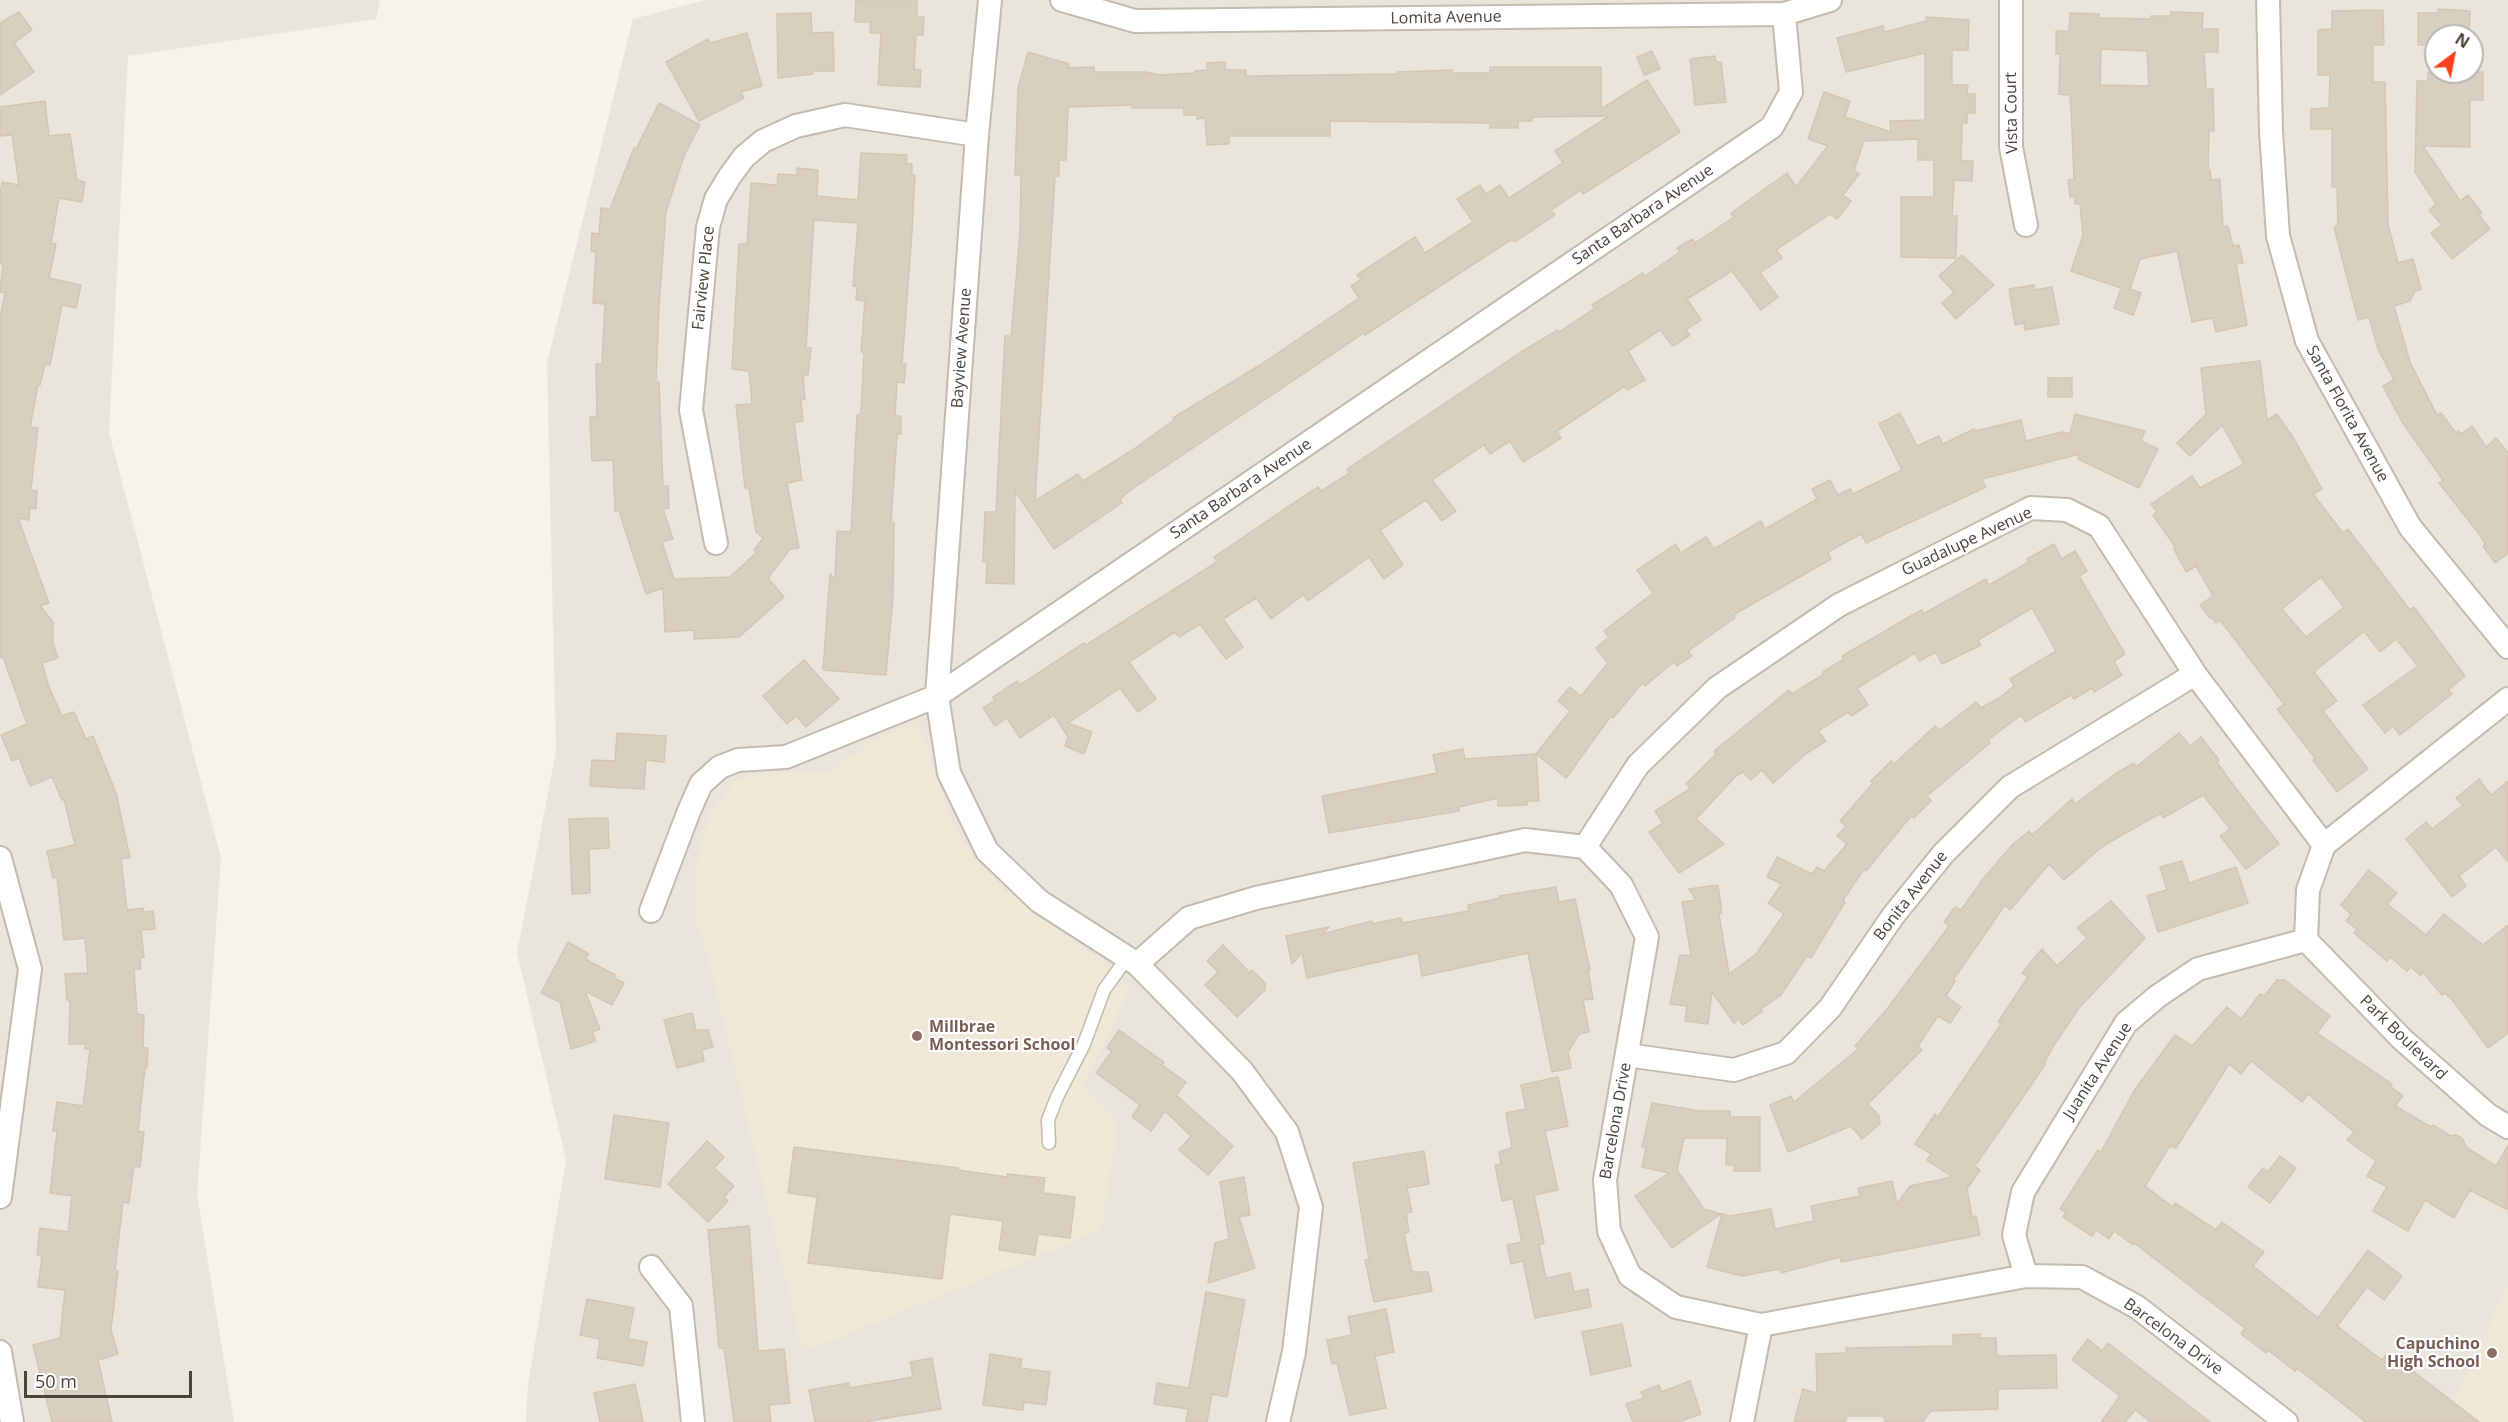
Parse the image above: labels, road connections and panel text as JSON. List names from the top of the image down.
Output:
{
  "streets": {
    "street": [
      "Lomita Avenue",
      "Vista Court",
      "Santa Barbara Avenue",
      "Fairview Place",
      "Bayview Avenue",
      "Santa Florita Avenue",
      "Guadalupe Avenue",
      "Bonita Avenue",
      "Park Boulevard",
      "Juanita Avenue",
      "Barcelona Drive"
    ]
  },
  "crossings": [
    ["Lomita Avenue", "Santa Barbara Avenue"],
    ["Santa Barbara Avenue", "Bayview Avenue"],
    ["Fairview Place", "Bayview Avenue"],
    ["Guadalupe Avenue", "Bonita Avenue"],
    ["Guadalupe Avenue", "Barcelona Drive"],
    ["Bonita Avenue", "Barcelona Drive"],
    ["Park Boulevard", "Juanita Avenue"],
    ["Juanita Avenue", "Barcelona Drive"]
  ],
  "places": ["Millbrae Montessori School", "Capuchino High School"],
  "scale_bar": "50 m",
  "north": "top right"
}
